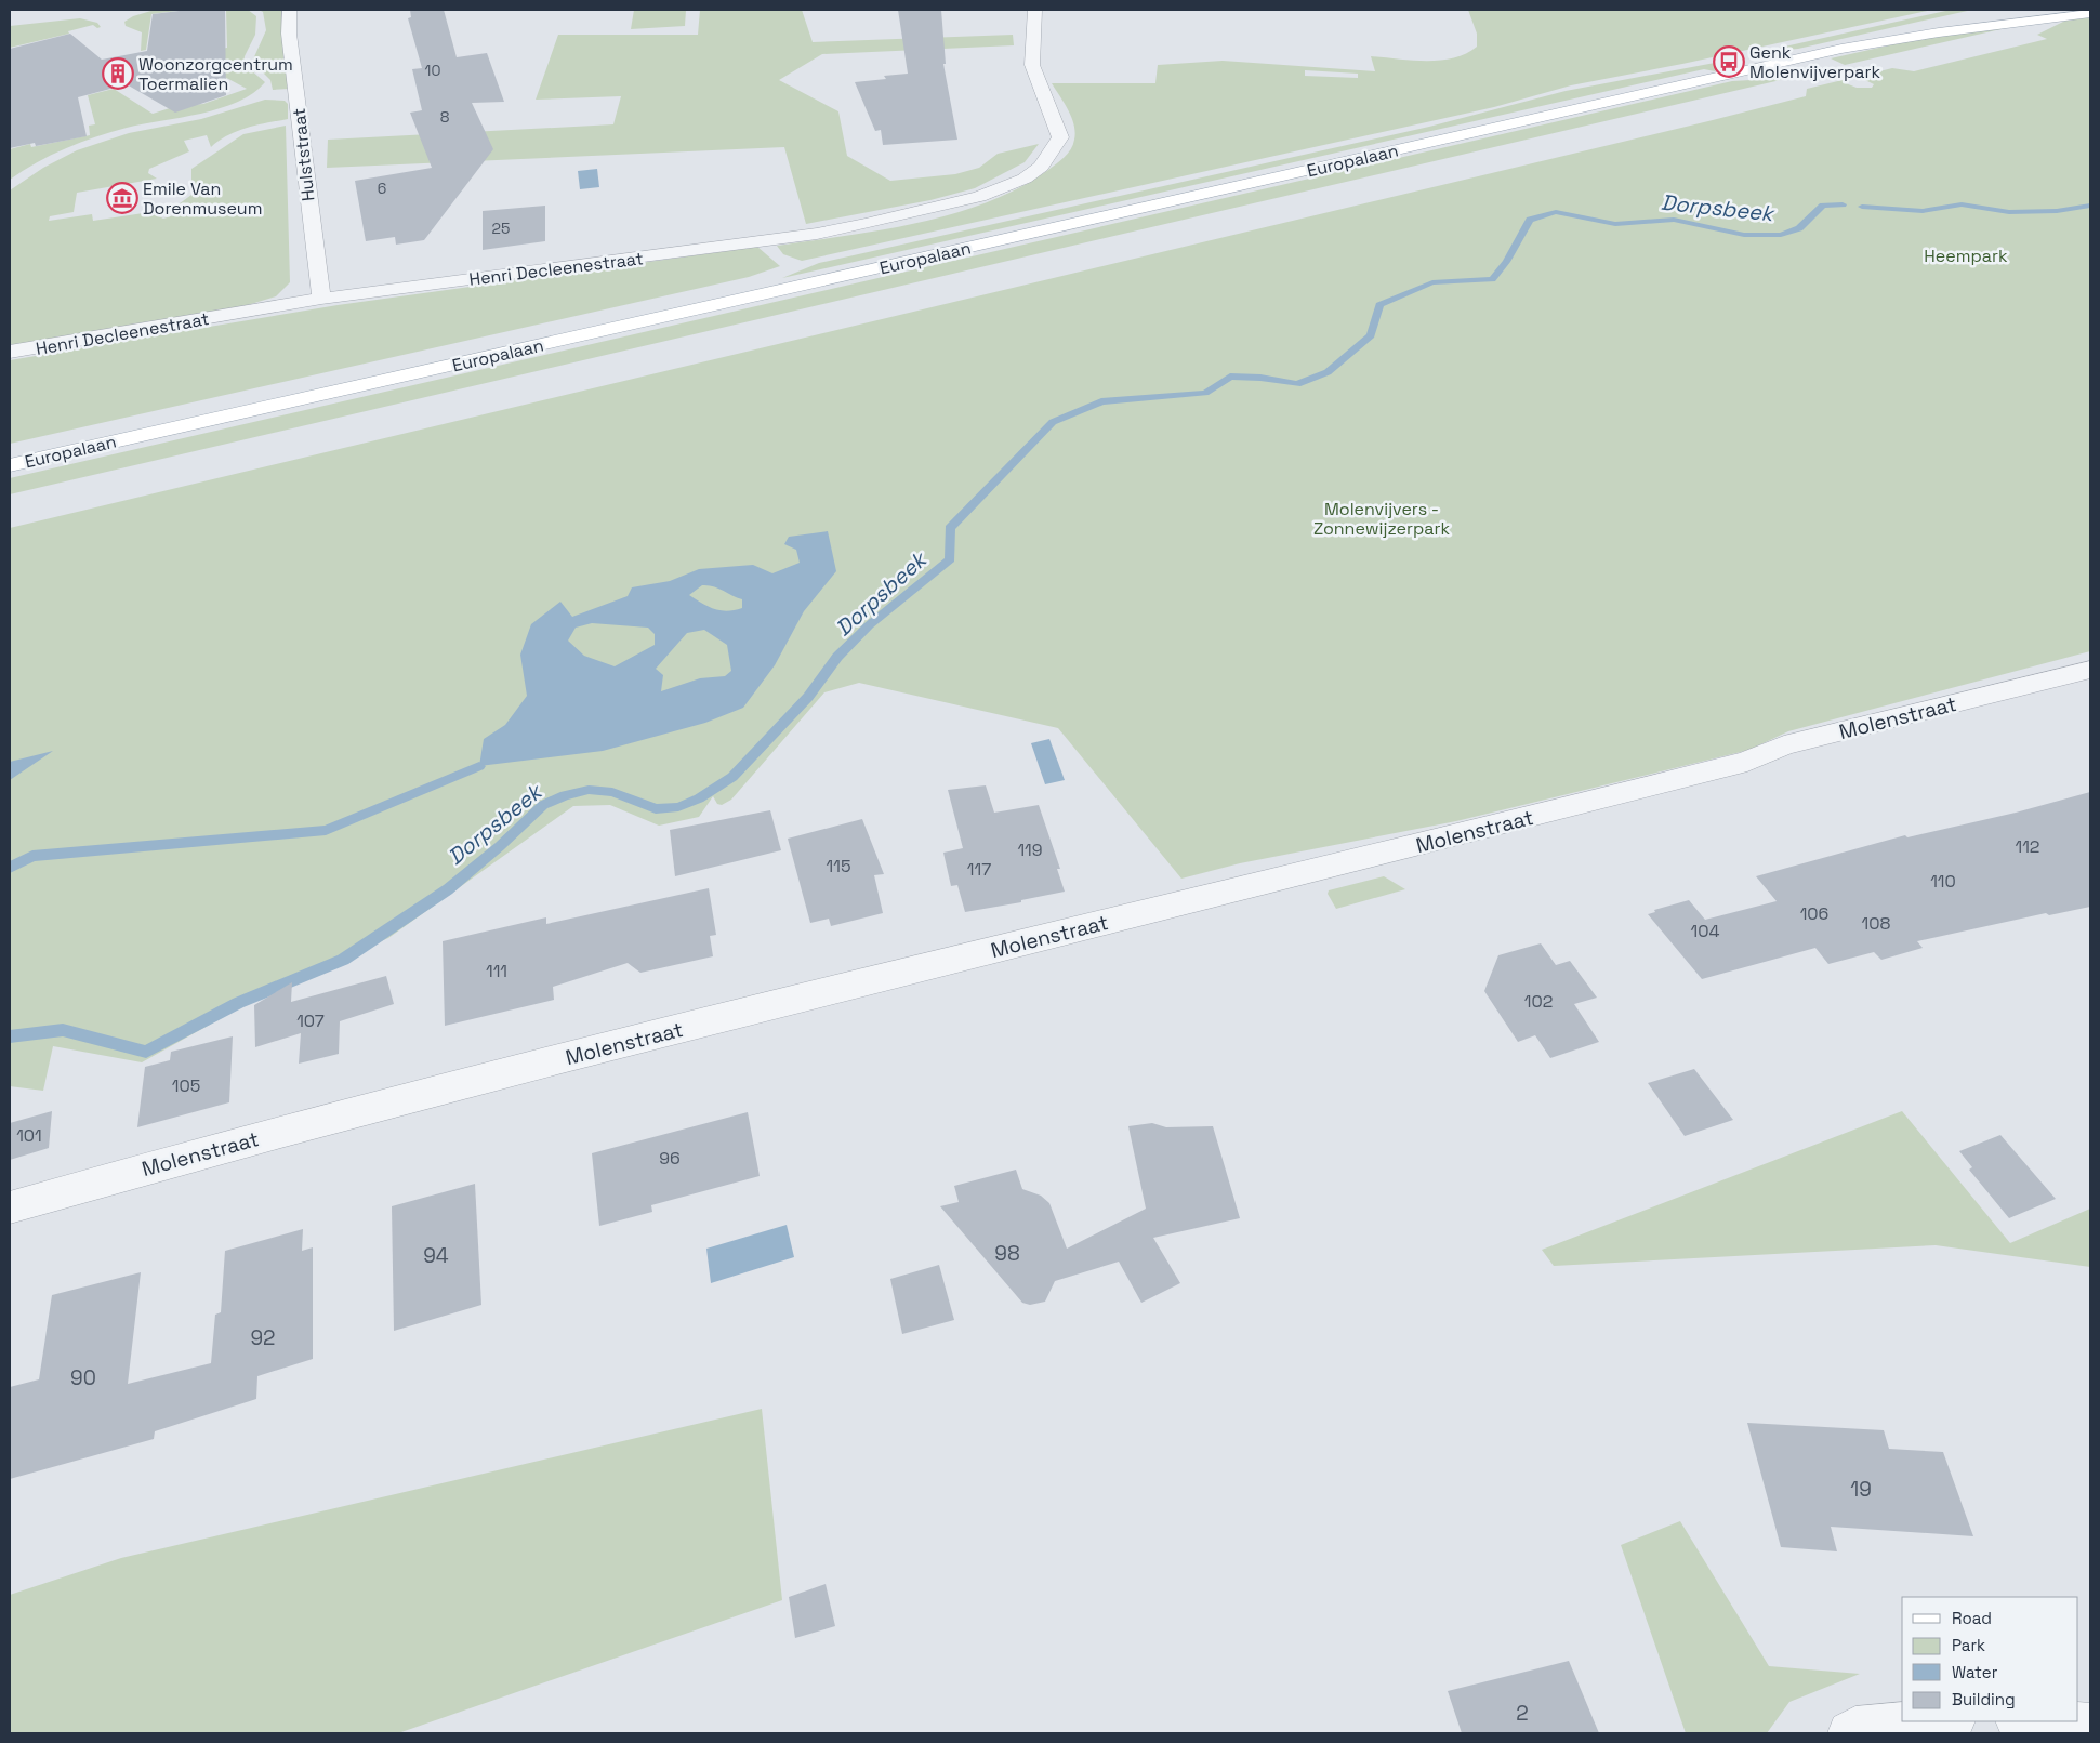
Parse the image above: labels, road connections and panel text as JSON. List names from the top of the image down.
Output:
{
  "streets": {
    "main road": ["Europalaan"],
    "street": ["Hulststraat", "Henri Decleenestraat", "Molenstraat"]
  },
  "crossings": [
    ["Hulststraat", "Henri Decleenestraat"]
  ],
  "water": ["Dorpsbeek"],
  "parks": ["Heempark", "Molenvijvers - Zonnewijzerpark"],
  "places": {
    "bus stop": ["Genk Molenvijverpark"],
    "building": ["Woonzorgcentrum Toermalien"],
    "museum": ["Emile Van Dorenmuseum"]
  },
  "house_numbers": [
    "10",
    "8",
    "6",
    "25",
    "112",
    "119",
    "115",
    "117",
    "110",
    "106",
    "108",
    "104",
    "111",
    "102",
    "107",
    "105",
    "101",
    "96",
    "98",
    "94",
    "92",
    "90",
    "19",
    "2"
  ],
  "legend": [
    "Road",
    "Park",
    "Water",
    "Building"
  ]
}
